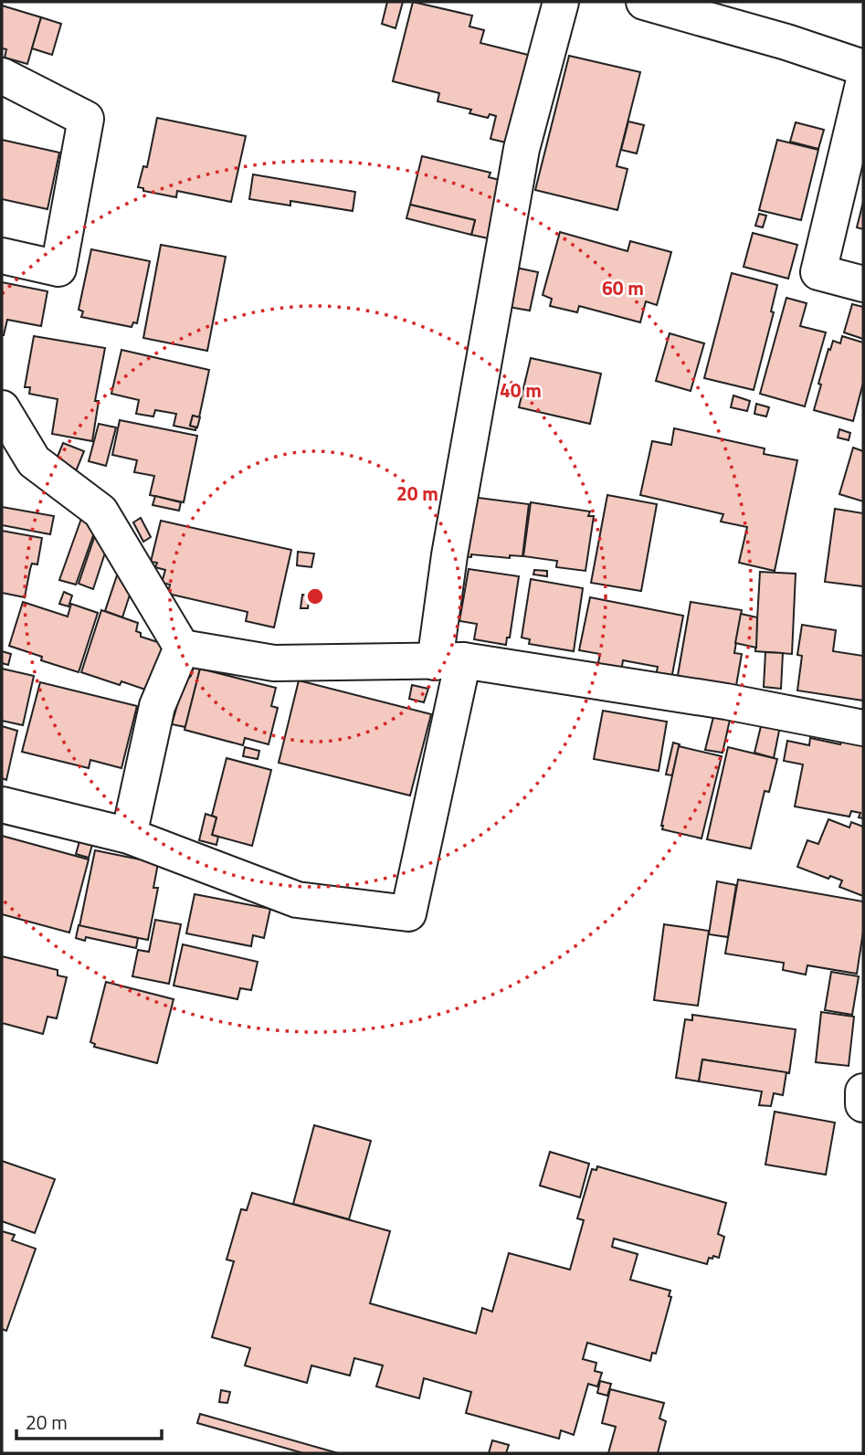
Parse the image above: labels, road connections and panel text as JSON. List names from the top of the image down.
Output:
{
  "scale_bar": "20 m",
  "rings": ["60 m", "40 m", "20 m"]
}
